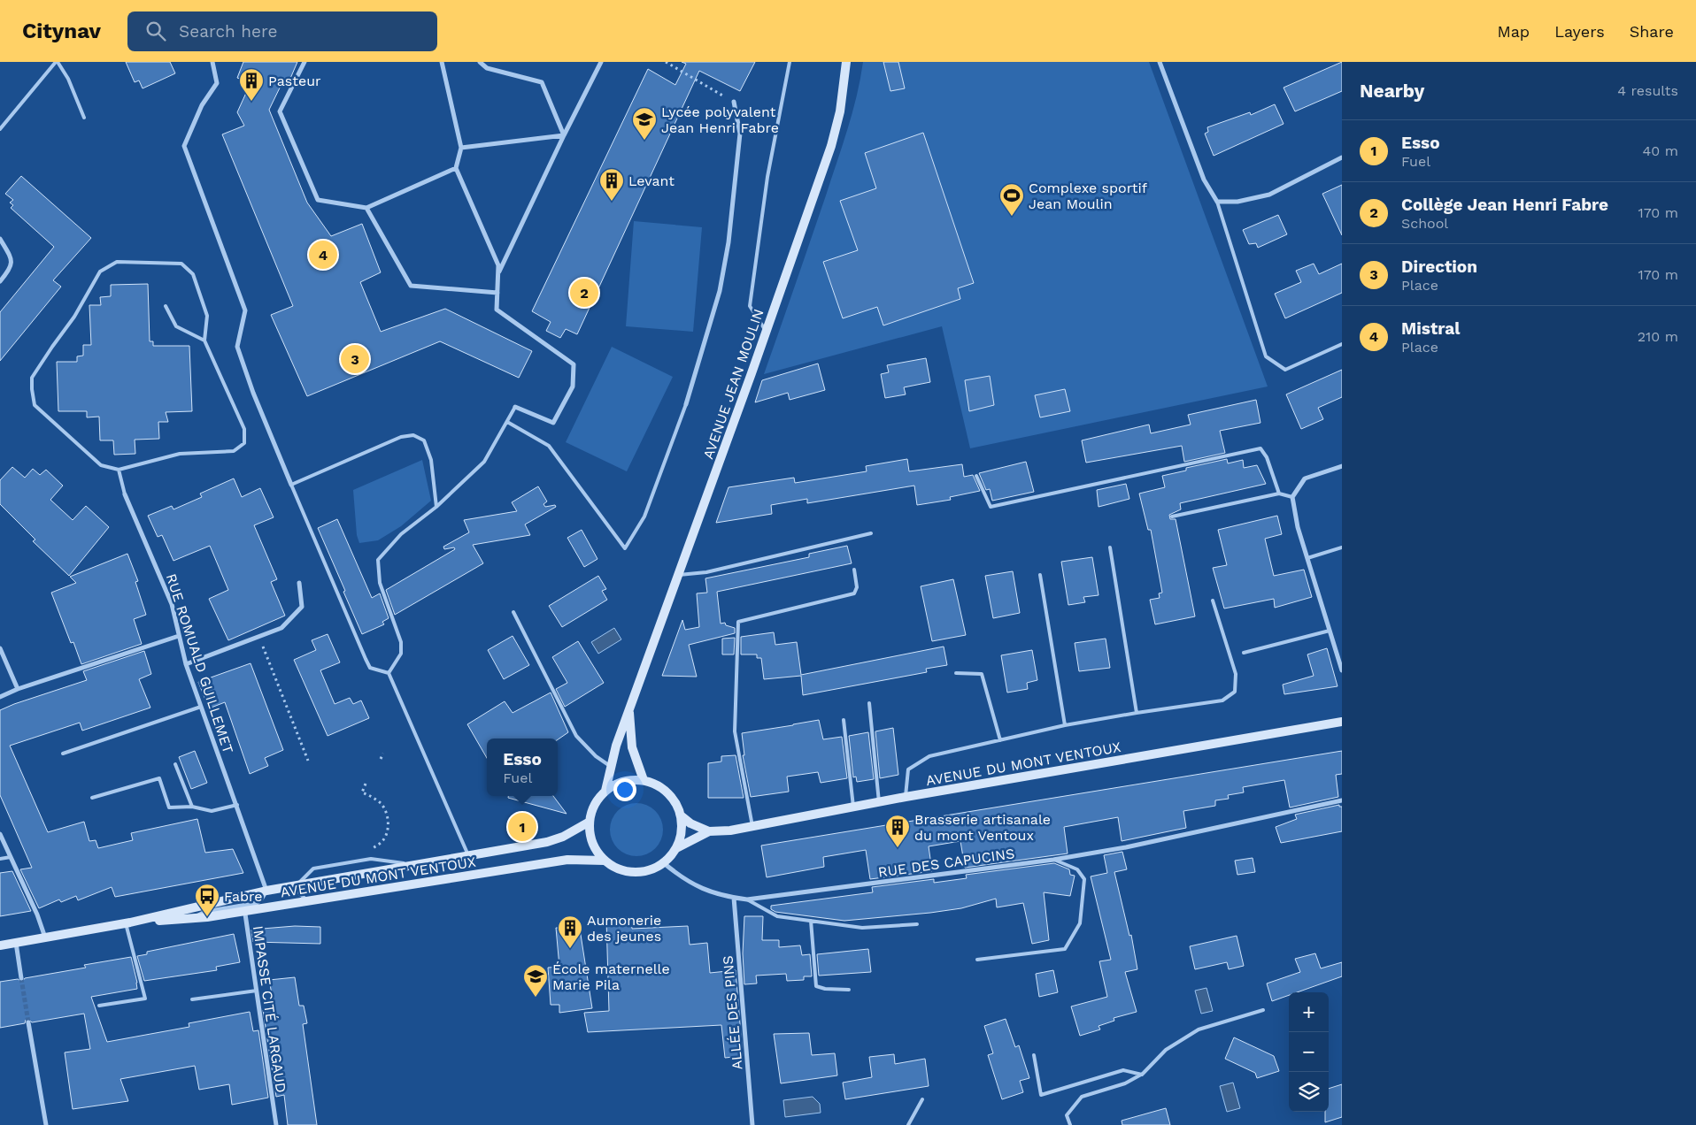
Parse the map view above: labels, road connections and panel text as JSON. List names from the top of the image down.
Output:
{
  "streets": {
    "main road": ["AVENUE JEAN MOULIN", "AVENUE DU MONT VENTOUX"],
    "street": [
      "RUE ROMUALD GUILLEMET",
      "RUE DES CAPUCINS",
      "IMPASSE CITÉ LARGAUD",
      "ALLÉE DES PINS"
    ]
  },
  "crossings": [
    ["AVENUE JEAN MOULIN", "AVENUE DU MONT VENTOUX"],
    ["AVENUE JEAN MOULIN", "RUE DES CAPUCINS"],
    ["RUE ROMUALD GUILLEMET", "AVENUE DU MONT VENTOUX"],
    ["AVENUE DU MONT VENTOUX", "RUE DES CAPUCINS"],
    ["AVENUE DU MONT VENTOUX", "IMPASSE CITÉ LARGAUD"],
    ["RUE DES CAPUCINS", "ALLÉE DES PINS"]
  ],
  "places": {
    "building": [
      "Pasteur",
      "Levant",
      "Brasserie artisanale du mont Ventoux",
      "Aumonerie des jeunes"
    ],
    "school or university": ["Lycée polyvalent Jean Henri Fabre", "École maternelle Marie Pila"],
    "sports": ["Complexe sportif Jean Moulin"],
    "bus stop": ["Fabre"]
  },
  "page": {
    "header": "Citynav",
    "search": "Search here",
    "nav": ["Map", "Layers", "Share"],
    "heading": ["Nearby", "4 results"],
    "list": [
      {
        "mark": "1",
        "name": "Esso",
        "note": "Fuel",
        "value": "40 m"
      },
      {
        "mark": "2",
        "name": "Collège Jean Henri Fabre",
        "note": "School",
        "value": "170 m"
      },
      {
        "mark": "3",
        "name": "Direction",
        "note": "Place",
        "value": "170 m"
      },
      {
        "mark": "4",
        "name": "Mistral",
        "note": "Place",
        "value": "210 m"
      }
    ],
    "pins": [
      "4",
      "2",
      "3",
      "1"
    ],
    "popup": ["Esso", "Fuel"],
    "map_buttons": ["+", "−"]
  }
}
